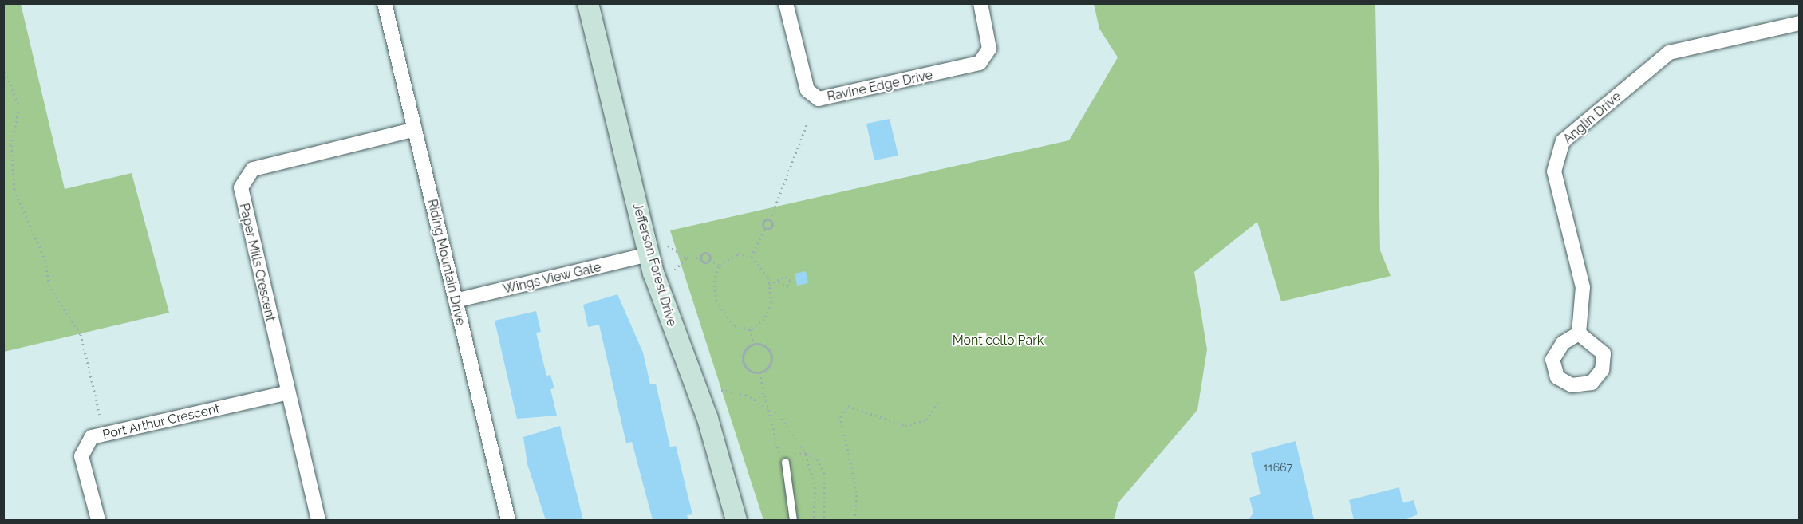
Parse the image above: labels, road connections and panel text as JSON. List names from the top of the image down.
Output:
{
  "streets": {
    "street": [
      "Ravine Edge Drive",
      "Anglin Drive",
      "Paper Mills Crescent",
      "Riding Mountain Drive",
      "Jefferson Forest Drive",
      "Wings View Gate",
      "Port Arthur Crescent"
    ]
  },
  "crossings": [
    ["Paper Mills Crescent", "Riding Mountain Drive"],
    ["Paper Mills Crescent", "Port Arthur Crescent"],
    ["Riding Mountain Drive", "Wings View Gate"],
    ["Jefferson Forest Drive", "Wings View Gate"]
  ],
  "parks": ["Monticello Park"],
  "house_numbers": ["11667"]
}
